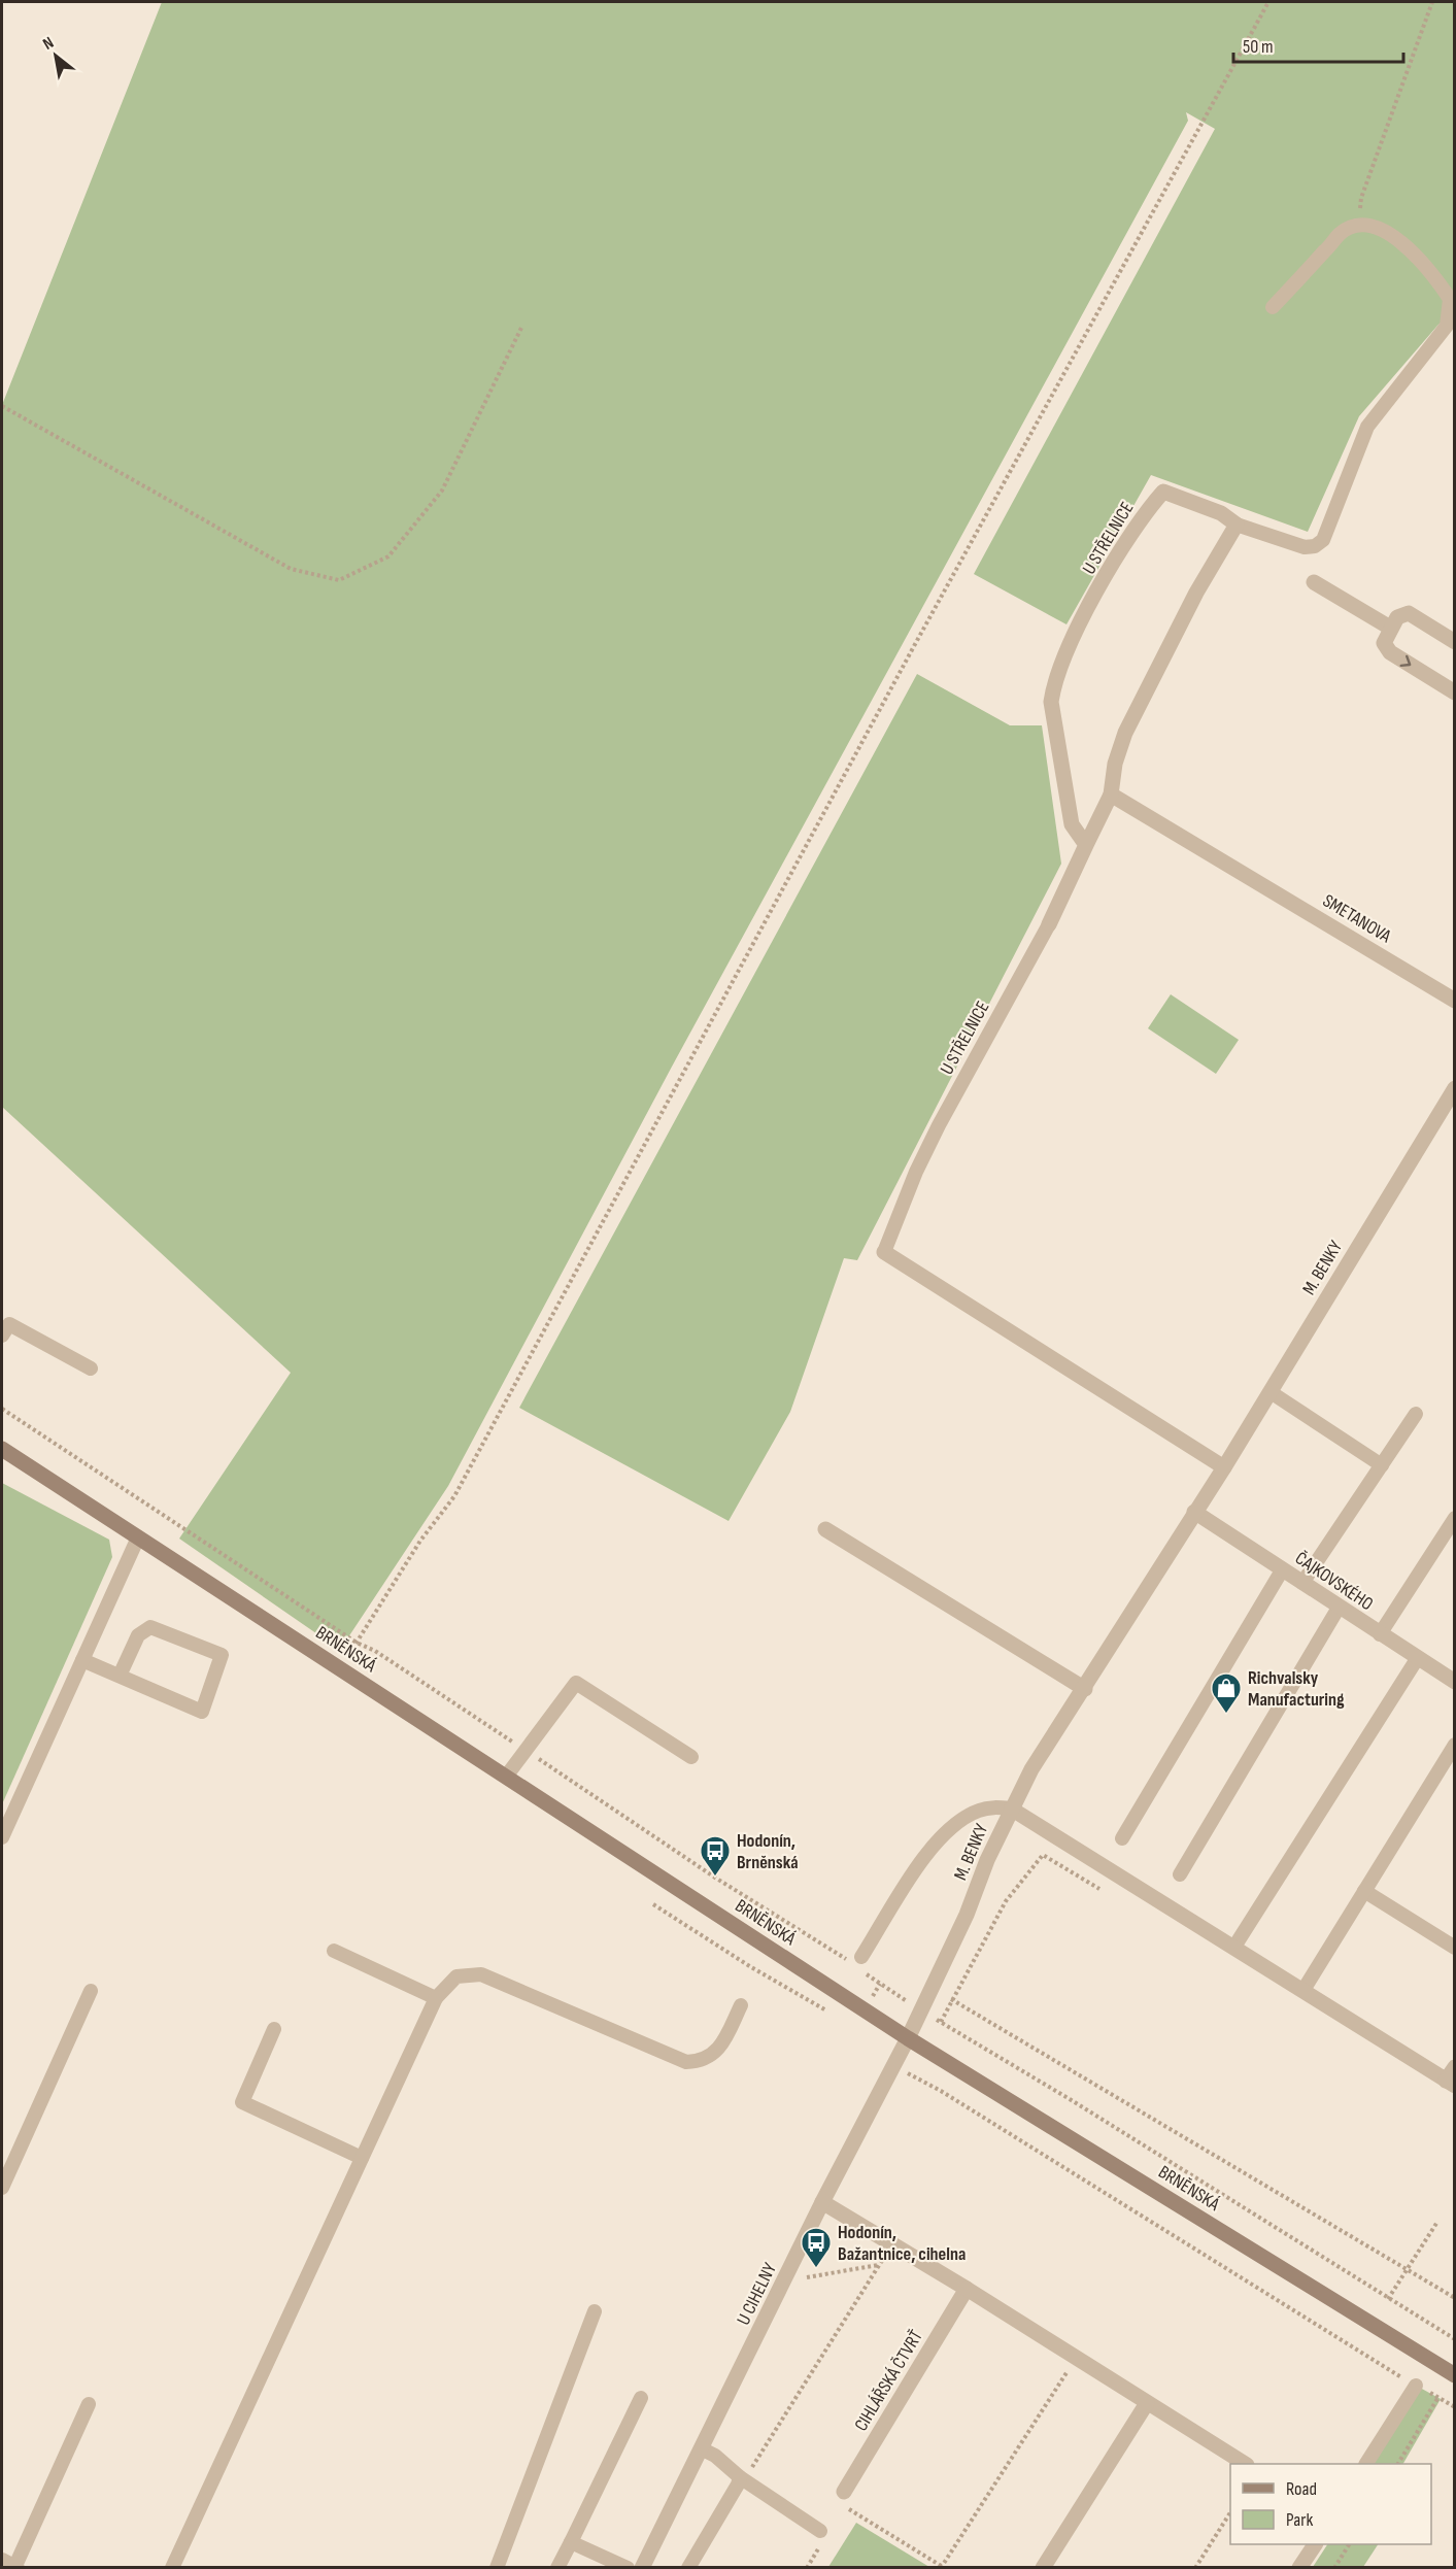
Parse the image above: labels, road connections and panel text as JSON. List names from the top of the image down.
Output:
{
  "streets": {
    "main road": ["BRNĚNSKÁ"],
    "street": [
      "U STŘELNICE",
      "SMETANOVA",
      "M. BENKY",
      "ČAJKOVSKÉHO",
      "U CIHELNY",
      "CIHLÁŘSKÁ ČTVRŤ"
    ]
  },
  "crossings": [
    ["U STŘELNICE", "SMETANOVA"],
    ["M. BENKY", "ČAJKOVSKÉHO"],
    ["M. BENKY", "BRNĚNSKÁ"],
    ["M. BENKY", "U CIHELNY"],
    ["BRNĚNSKÁ", "U CIHELNY"]
  ],
  "places": {
    "shop": ["Richvalsky Manufacturing"],
    "bus stop": ["Hodonín, Brněnská", "Hodonín, Bažantnice, cihelna"]
  },
  "legend": ["Road", "Park"],
  "scale_bar": "50 m",
  "north": "top left"
}
